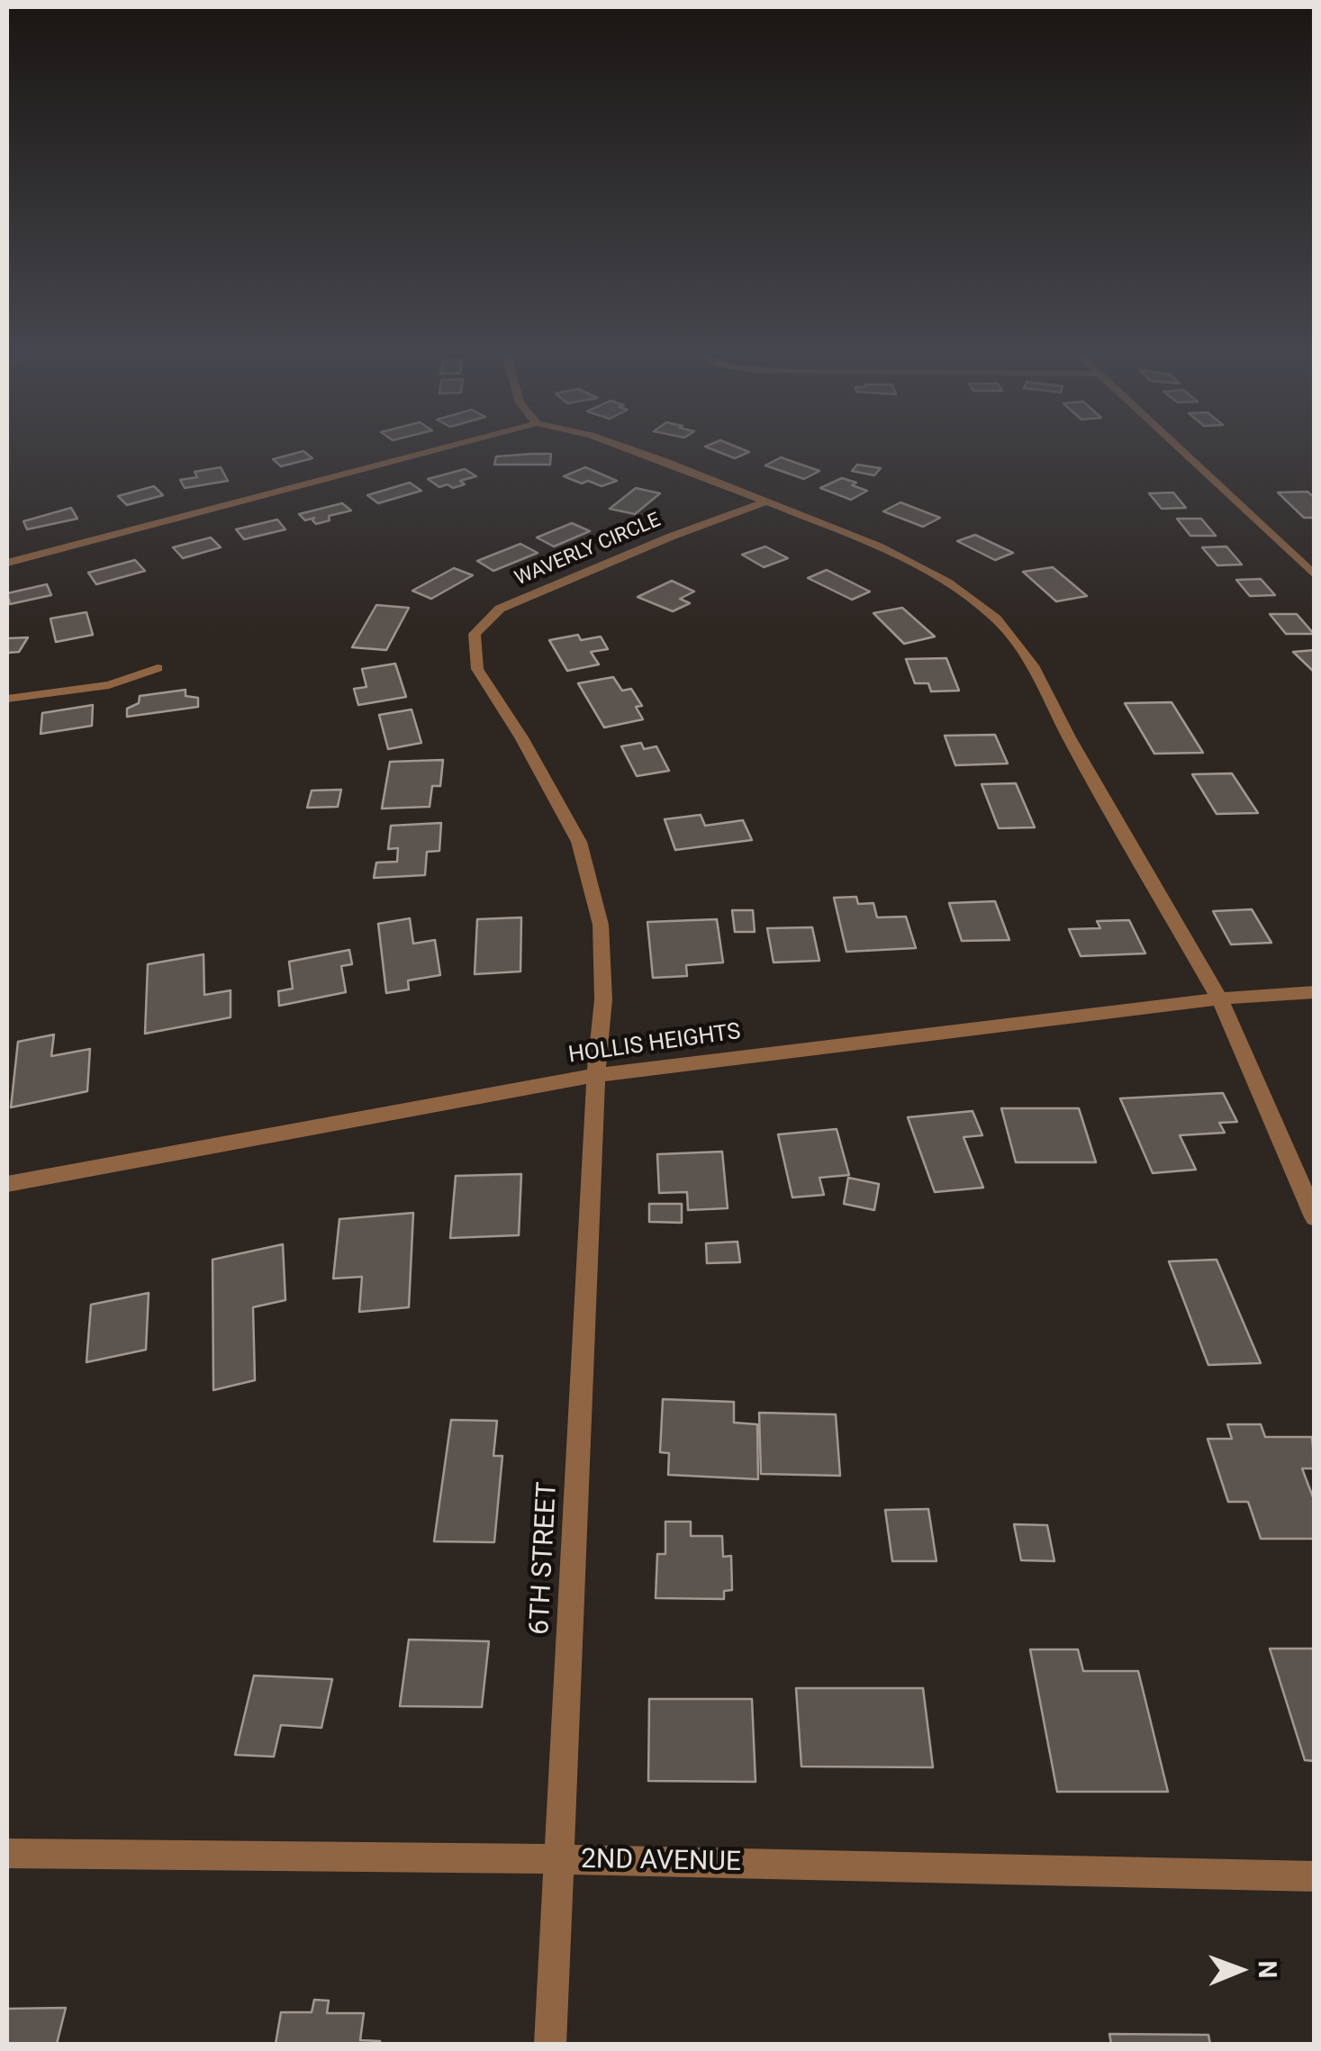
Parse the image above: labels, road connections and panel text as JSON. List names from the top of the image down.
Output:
{
  "streets": {
    "street": [
      "WAVERLY CIRCLE",
      "HOLLIS HEIGHTS",
      "6TH STREET",
      "2ND AVENUE"
    ]
  },
  "crossings": [
    ["WAVERLY CIRCLE", "HOLLIS HEIGHTS"],
    ["WAVERLY CIRCLE", "6TH STREET"],
    ["HOLLIS HEIGHTS", "6TH STREET"],
    ["6TH STREET", "2ND AVENUE"]
  ],
  "north": "right"
}
